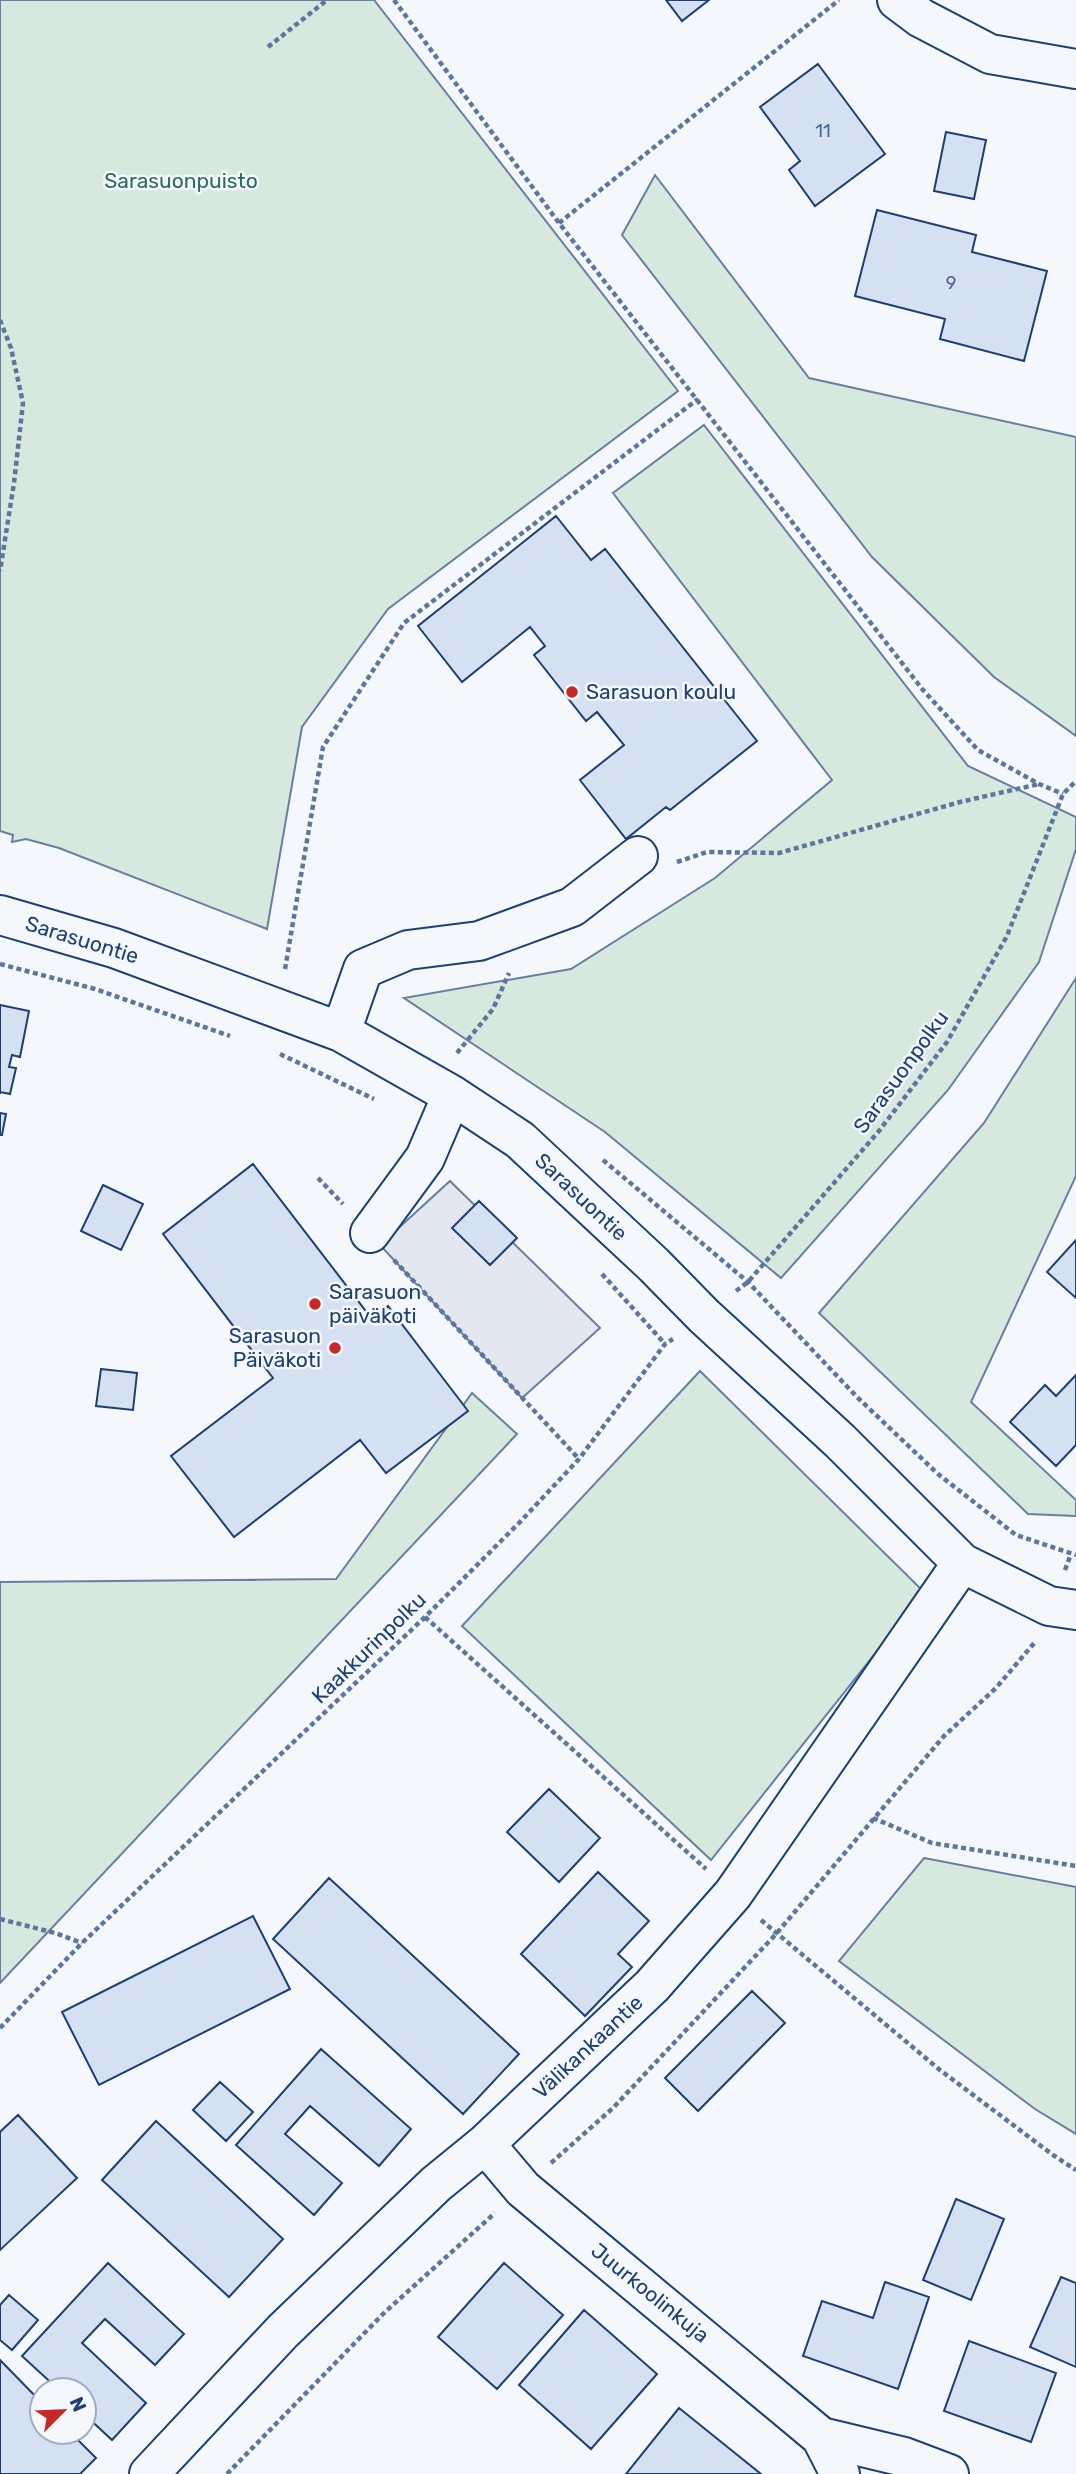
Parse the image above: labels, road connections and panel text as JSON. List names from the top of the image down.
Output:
{
  "streets": {
    "street": ["Sarasuontie", "Välikankaantie", "Juurkoolinkuja"],
    "path": ["Sarasuonpolku", "Kaakkurinpolku"]
  },
  "crossings": [
    ["Sarasuontie", "Kaakkurinpolku"],
    ["Sarasuontie", "Välikankaantie"],
    ["Sarasuonpolku", "Kaakkurinpolku"],
    ["Välikankaantie", "Juurkoolinkuja"]
  ],
  "parks": ["Sarasuonpuisto"],
  "places": ["Sarasuon koulu", "Sarasuon päiväkoti", "Sarasuon Päiväkoti"],
  "house_numbers": ["11", "9"],
  "north": "top right"
}
